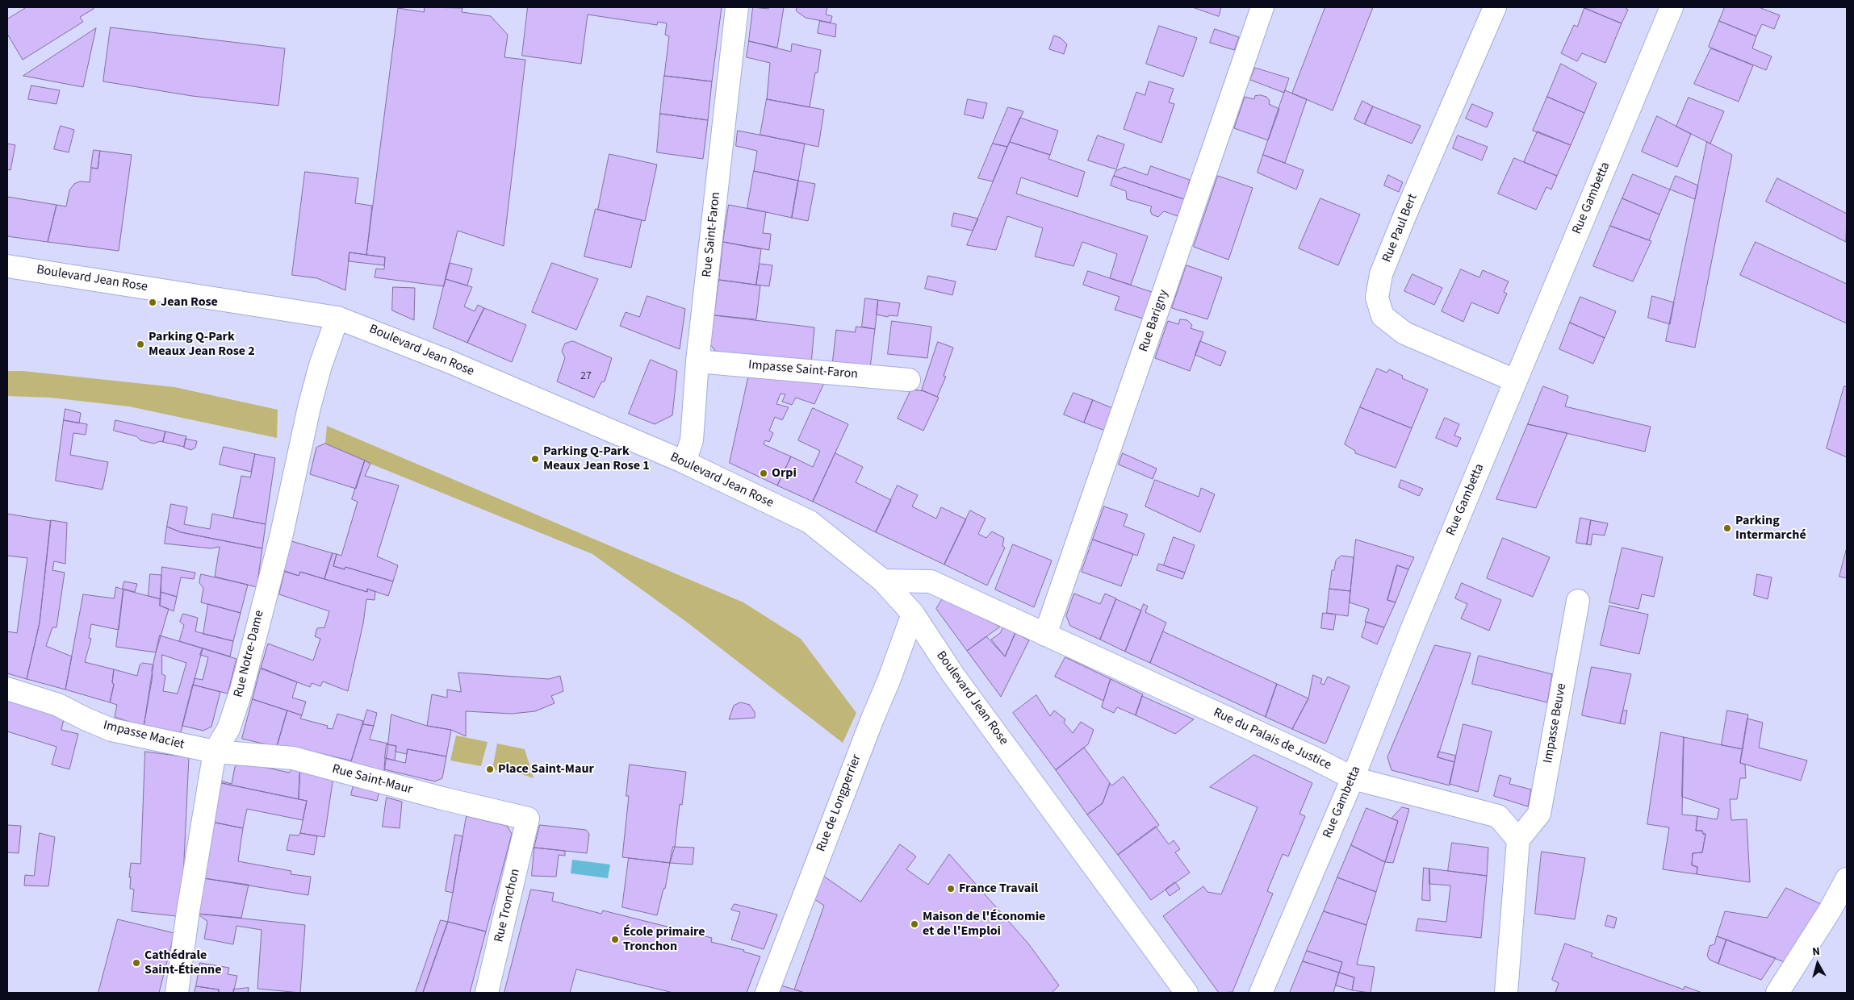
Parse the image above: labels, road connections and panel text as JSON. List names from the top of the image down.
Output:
{
  "streets": {
    "street": [
      "Rue Gambetta",
      "Rue Paul Bert",
      "Rue Saint-Faron",
      "Boulevard Jean Rose",
      "Rue Barigny",
      "Impasse Saint-Faron",
      "Rue Notre-Dame",
      "Impasse Beuve",
      "Impasse Maciet",
      "Rue du Palais de Justice",
      "Rue Saint-Maur",
      "Rue de Longperrier",
      "Rue Tronchon"
    ]
  },
  "crossings": [
    ["Rue Gambetta", "Rue Paul Bert"],
    ["Rue Gambetta", "Rue du Palais de Justice"],
    ["Rue Saint-Faron", "Boulevard Jean Rose"],
    ["Rue Saint-Faron", "Impasse Saint-Faron"],
    ["Boulevard Jean Rose", "Rue Notre-Dame"],
    ["Boulevard Jean Rose", "Rue du Palais de Justice"],
    ["Boulevard Jean Rose", "Rue de Longperrier"],
    ["Rue Barigny", "Rue du Palais de Justice"],
    ["Rue Notre-Dame", "Impasse Maciet"],
    ["Rue Notre-Dame", "Rue Saint-Maur"],
    ["Impasse Beuve", "Rue du Palais de Justice"],
    ["Impasse Maciet", "Rue Saint-Maur"],
    ["Rue Saint-Maur", "Rue Tronchon"]
  ],
  "places": [
    "Jean Rose",
    "Parking Q-Park Meaux Jean Rose 2",
    "Parking Q-Park Meaux Jean Rose 1",
    "Orpi",
    "Parking Intermarché",
    "Place Saint-Maur",
    "France Travail",
    "Maison de l'Économie et de l'Emploi",
    "École primaire Tronchon",
    "Cathédrale Saint-Étienne"
  ],
  "house_numbers": ["27"],
  "north": "top"
}
